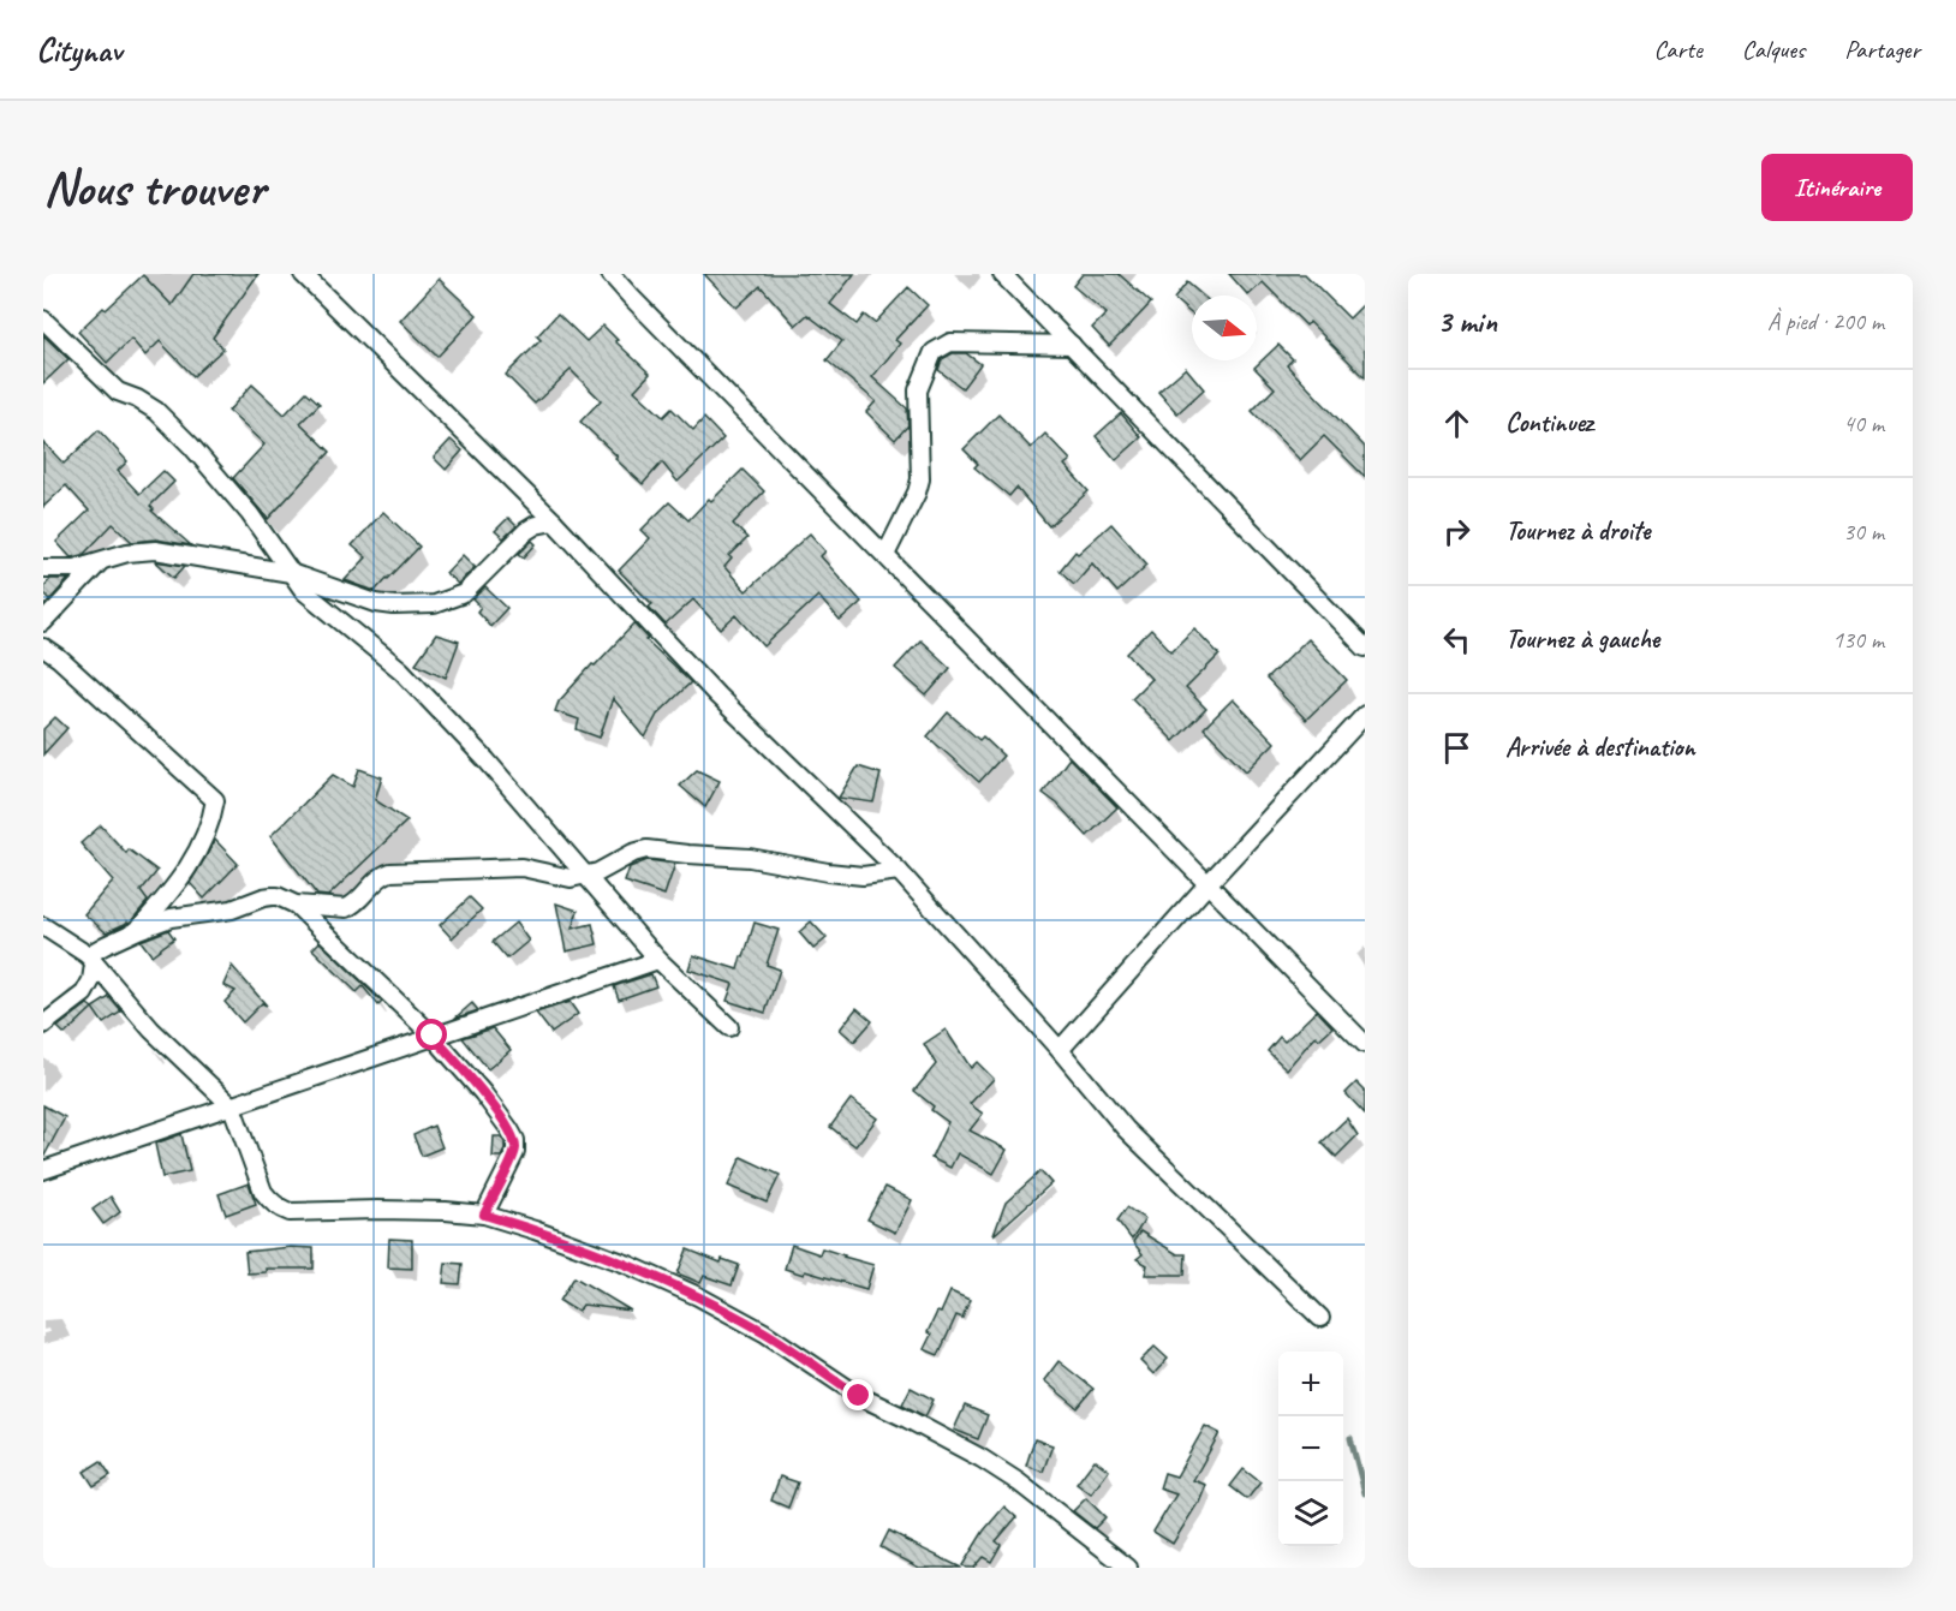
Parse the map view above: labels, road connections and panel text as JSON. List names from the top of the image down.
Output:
{
  "north": "right",
  "page": {
    "header": "Citynav",
    "nav": ["Carte", "Calques", "Partager"],
    "buttons": "Itinéraire",
    "title": "Nous trouver",
    "heading": ["3 min", "À pied · 200 m"],
    "list": [
      ["Continuez", "40 m"],
      ["Tournez à droite", "30 m"],
      ["Tournez à gauche", "130 m"],
      "Arrivée à destination"
    ],
    "map_buttons": ["+", "−"]
  }
}
